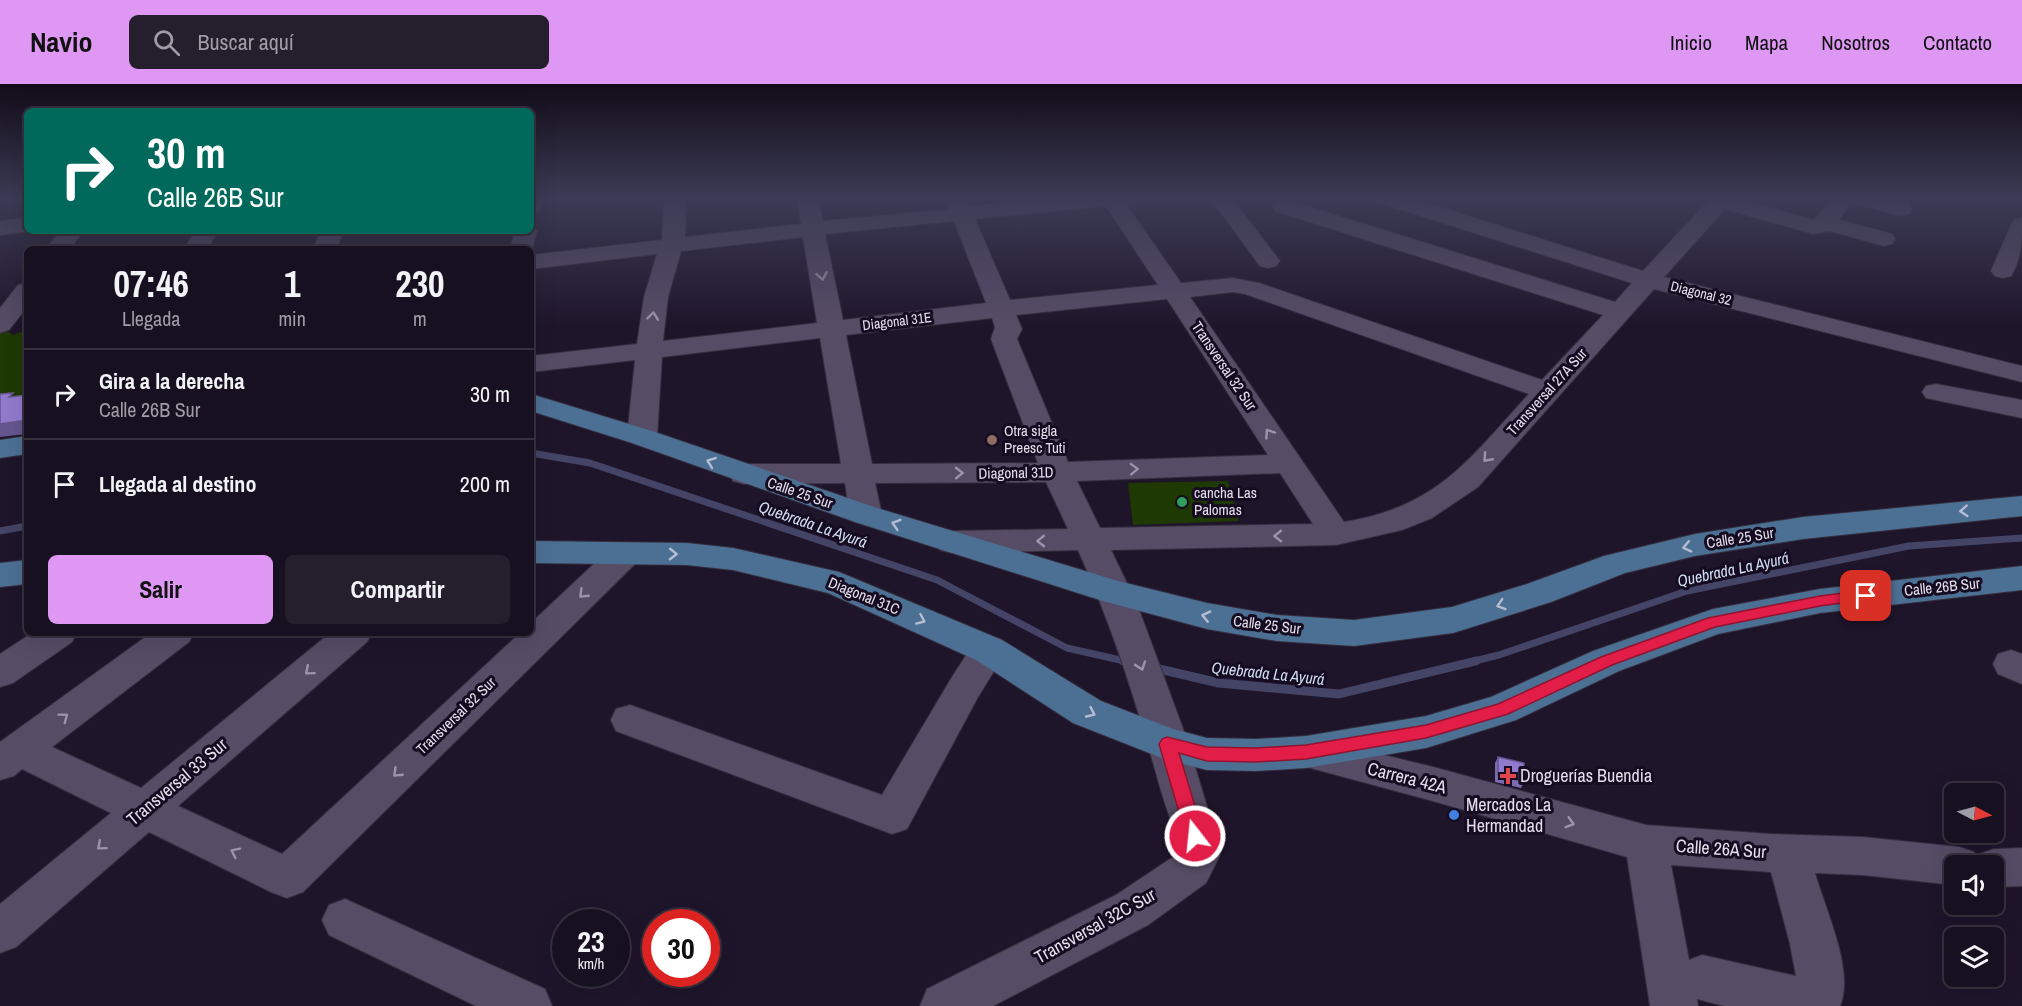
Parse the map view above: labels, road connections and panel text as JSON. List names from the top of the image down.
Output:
{
  "streets": {
    "main road": ["Calle 25 Sur", "Calle 26B Sur", "Diagonal 31C"],
    "street": [
      "Diagonal 32",
      "Diagonal 31E",
      "Transversal 32 Sur",
      "Transversal 27A Sur",
      "Diagonal 31D",
      "Carrera 42A",
      "Transversal 33 Sur",
      "Calle 26A Sur",
      "Transversal 32C Sur"
    ]
  },
  "crossings": [
    ["Diagonal 32", "Transversal 27A Sur"],
    ["Diagonal 31E", "Transversal 32 Sur"],
    ["Diagonal 31E", "Transversal 27A Sur"],
    ["Diagonal 31E", "Transversal 32C Sur"],
    ["Transversal 32 Sur", "Transversal 27A Sur"],
    ["Transversal 32 Sur", "Diagonal 31D"],
    ["Transversal 32 Sur", "Diagonal 31C"],
    ["Transversal 32 Sur", "Transversal 33 Sur"],
    ["Diagonal 31D", "Calle 25 Sur"],
    ["Diagonal 31D", "Transversal 32C Sur"],
    ["Calle 25 Sur", "Transversal 32C Sur"],
    ["Calle 26B Sur", "Diagonal 31C"],
    ["Calle 26B Sur", "Carrera 42A"],
    ["Calle 26B Sur", "Transversal 32C Sur"],
    ["Diagonal 31C", "Transversal 32C Sur"],
    ["Carrera 42A", "Calle 26A Sur"]
  ],
  "one_way": [
    "Transversal 27A Sur",
    "Calle 25 Sur",
    "Diagonal 31C",
    "Carrera 42A"
  ],
  "water": ["Quebrada La Ayurá"],
  "places": {
    "other": ["Otra sigla Preesc Tuti", "cancha Las Palomas", "Mercados La Hermandad"],
    "health": ["Droguerías Buendia"]
  },
  "north": "right",
  "page": {
    "header": "Navio",
    "search": "Buscar aquí",
    "nav": [
      "Inicio",
      "Mapa",
      "Nosotros",
      "Contacto"
    ],
    "turn": ["30 m", "Calle 26B Sur"],
    "eta": [
      "07:46",
      "Llegada",
      "1",
      "min",
      "230",
      "m"
    ],
    "list": [
      {
        "name": "Gira a la derecha",
        "note": "Calle 26B Sur",
        "value": "30 m"
      },
      {
        "name": "Llegada al destino",
        "value": "200 m"
      }
    ],
    "buttons": ["Salir", "Compartir"],
    "speed": "23 km/h",
    "limit": "30"
  }
}
